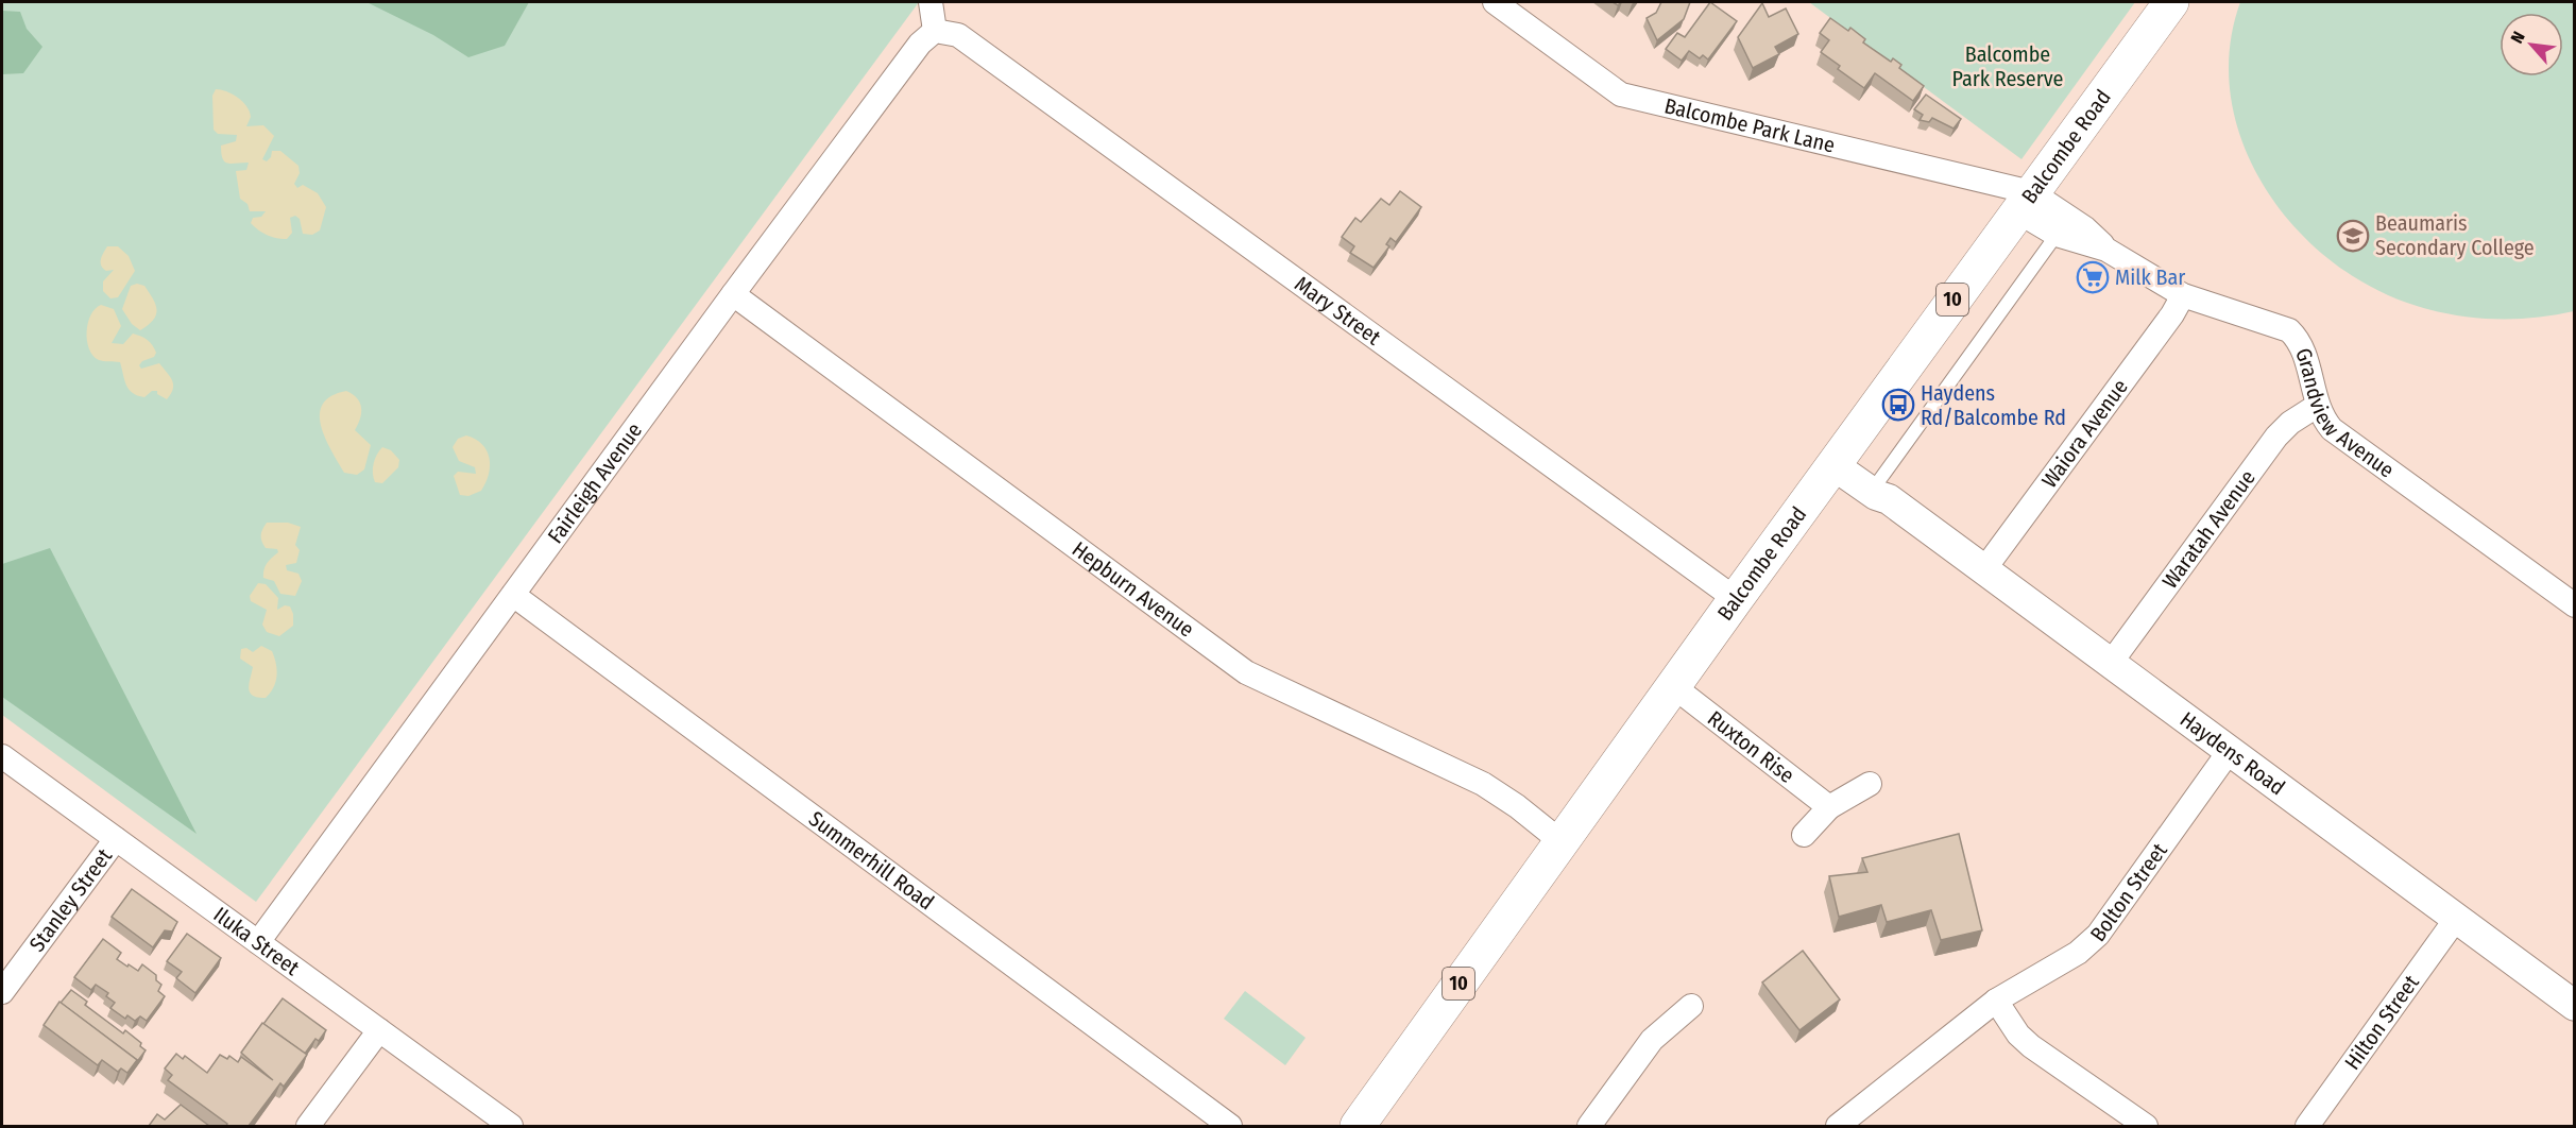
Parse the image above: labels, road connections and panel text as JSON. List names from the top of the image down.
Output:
{
  "streets": {
    "main road": ["Balcombe Road", "10"],
    "street": [
      "Balcombe Park Lane",
      "Mary Street",
      "Grandview Avenue",
      "Waiora Avenue",
      "Fairleigh Avenue",
      "Waratah Avenue",
      "Hepburn Avenue",
      "Ruxton Rise",
      "Haydens Road",
      "Summerhill Road",
      "Bolton Street",
      "Stanley Street",
      "Iluka Street",
      "Hilton Street"
    ]
  },
  "crossings": [
    ["Balcombe Park Lane", "Balcombe Road"],
    ["Balcombe Park Lane", "Grandview Avenue"],
    ["Balcombe Road", "Mary Street"],
    ["Balcombe Road", "Grandview Avenue"],
    ["Balcombe Road", "Hepburn Avenue"],
    ["Balcombe Road", "Ruxton Rise"],
    ["Balcombe Road", "Haydens Road"],
    ["Mary Street", "Fairleigh Avenue"],
    ["Grandview Avenue", "Waiora Avenue"],
    ["Grandview Avenue", "Waratah Avenue"],
    ["Waiora Avenue", "Haydens Road"],
    ["Fairleigh Avenue", "Hepburn Avenue"],
    ["Fairleigh Avenue", "Summerhill Road"],
    ["Fairleigh Avenue", "Iluka Street"],
    ["Waratah Avenue", "Haydens Road"],
    ["Haydens Road", "Bolton Street"],
    ["Haydens Road", "Hilton Street"],
    ["Stanley Street", "Iluka Street"]
  ],
  "parks": ["Balcombe Park Reserve"],
  "places": {
    "school or university": ["Beaumaris Secondary College"],
    "supermarket": ["Milk Bar"],
    "bus stop": ["Haydens Rd/Balcombe Rd"]
  },
  "north": "top left"
}
